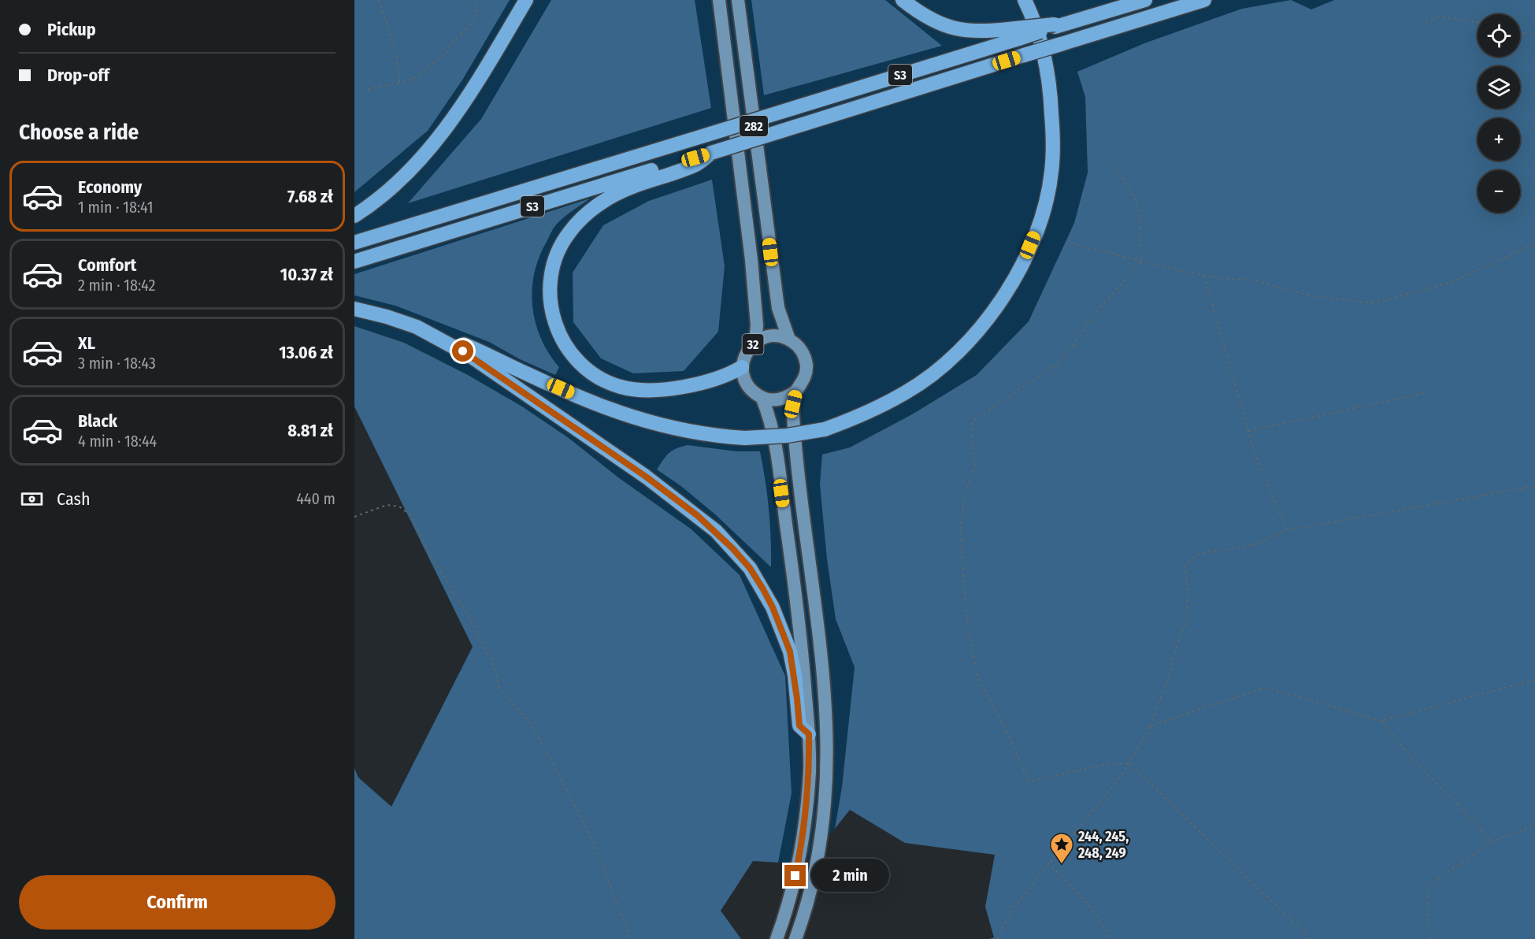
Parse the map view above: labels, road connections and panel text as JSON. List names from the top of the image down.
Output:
{
  "streets": {
    "highway": ["S3"],
    "main road": ["282", "32"]
  },
  "crossings": [
    ["282", "32"]
  ],
  "places": {
    "place": ["244, 245, 248, 249"]
  },
  "page": {
    "banner": ["Pickup", "Drop-off"],
    "map_buttons": ["+", "−"],
    "heading": "Choose a ride",
    "list": [
      {
        "name": "Economy",
        "note": "1 min · 18:41",
        "value": "7.68 zł"
      },
      {
        "name": "Comfort",
        "note": "2 min · 18:42",
        "value": "10.37 zł"
      },
      {
        "name": "XL",
        "note": "3 min · 18:43",
        "value": "13.06 zł"
      },
      {
        "name": "Black",
        "note": "4 min · 18:44",
        "value": "8.81 zł"
      }
    ],
    "pay": ["Cash", "440 m"],
    "bubble": "2 min",
    "buttons": "Confirm"
  }
}
